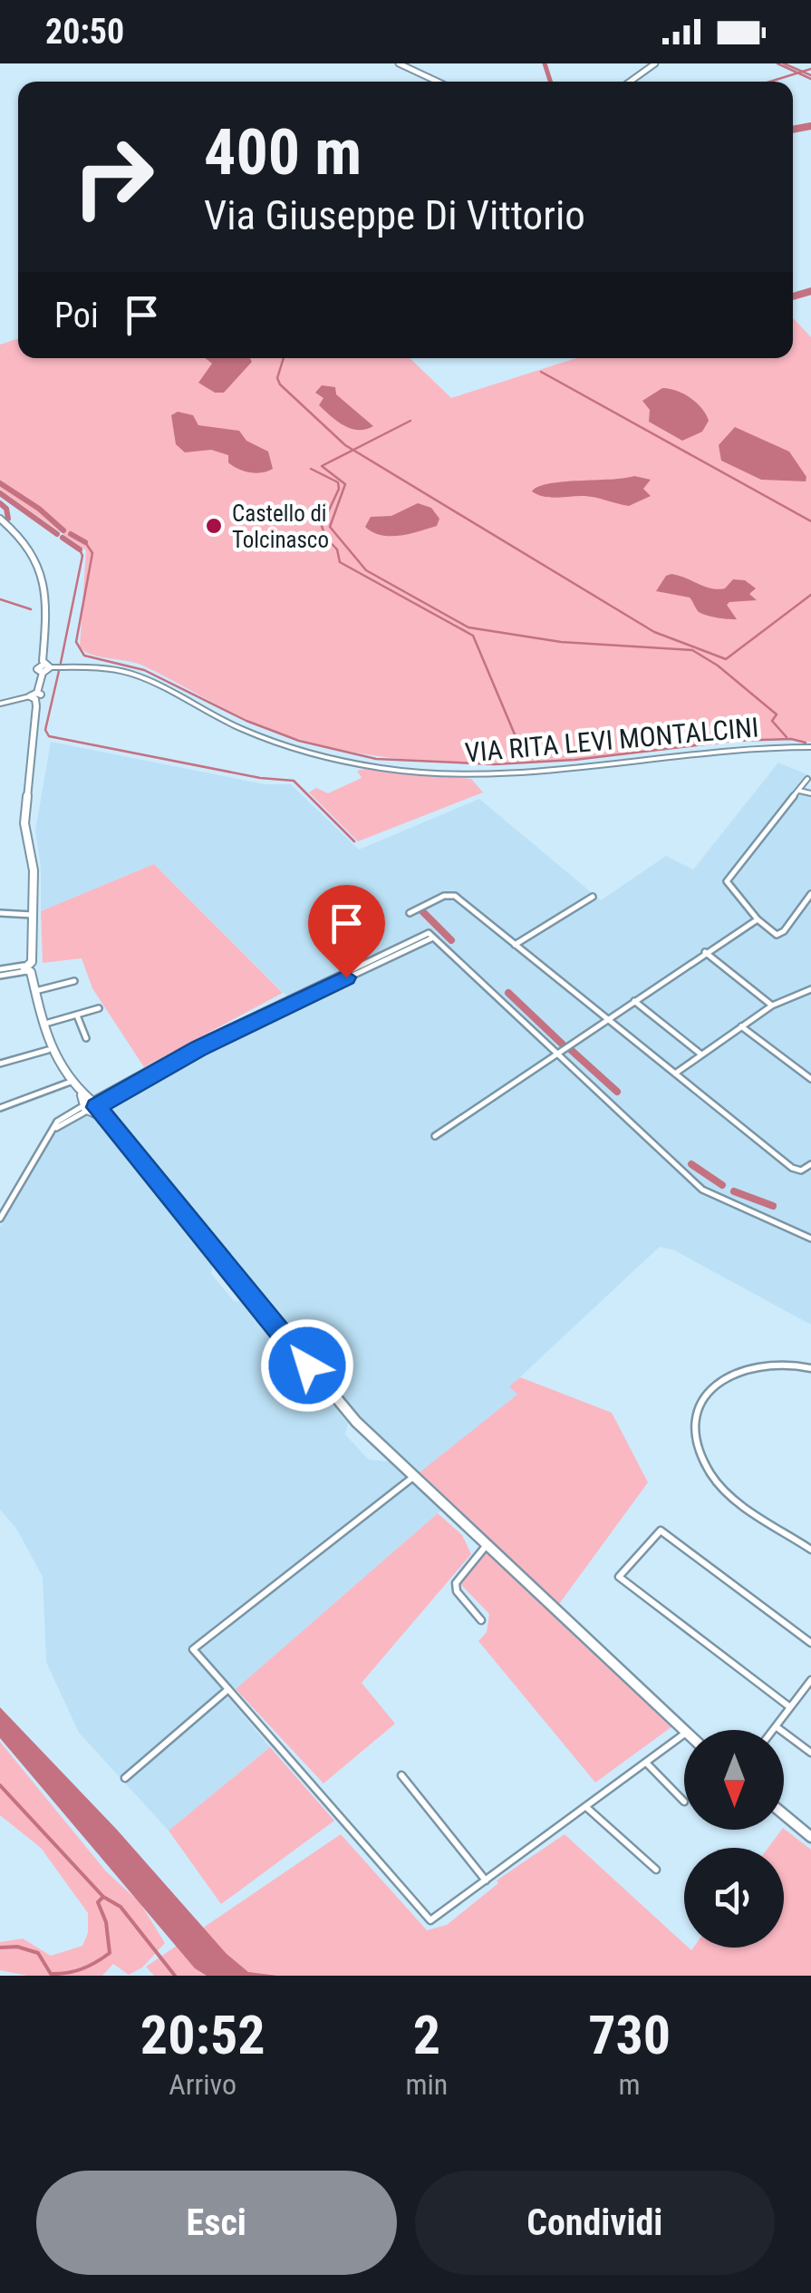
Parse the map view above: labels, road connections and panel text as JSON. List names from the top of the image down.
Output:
{
  "streets": {
    "street": ["VIA RITA LEVI MONTALCINI"]
  },
  "places": ["Castello di Tolcinasco"],
  "north": "bottom",
  "page": {
    "status": "20:50",
    "turn": ["400 m", "Via Giuseppe Di Vittorio"],
    "then": "Poi",
    "eta": [
      "20:52",
      "Arrivo",
      "2",
      "min",
      "730",
      "m"
    ],
    "buttons": ["Esci", "Condividi"]
  }
}
